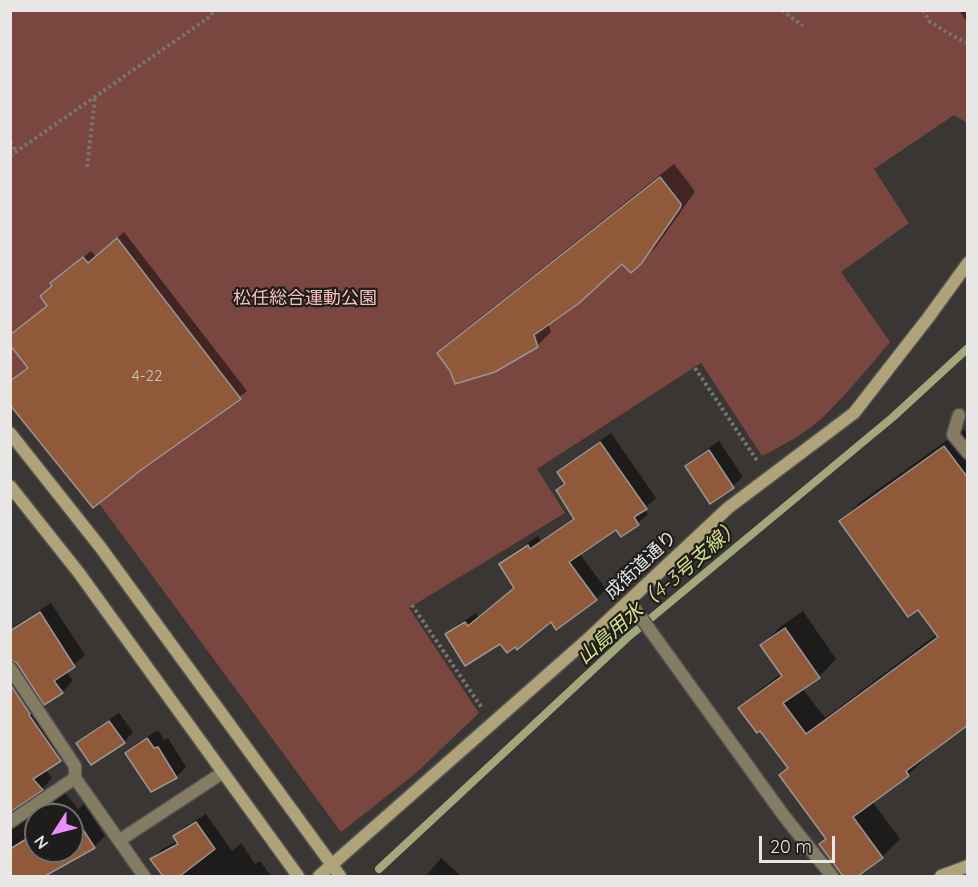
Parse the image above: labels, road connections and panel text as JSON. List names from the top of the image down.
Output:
{
  "streets": {
    "street": ["成街道通り"]
  },
  "water": ["山島用水（4-3号支線）"],
  "parks": ["松任総合運動公園"],
  "house_numbers": ["4-22"],
  "scale_bar": "20 m",
  "north": "bottom left"
}
